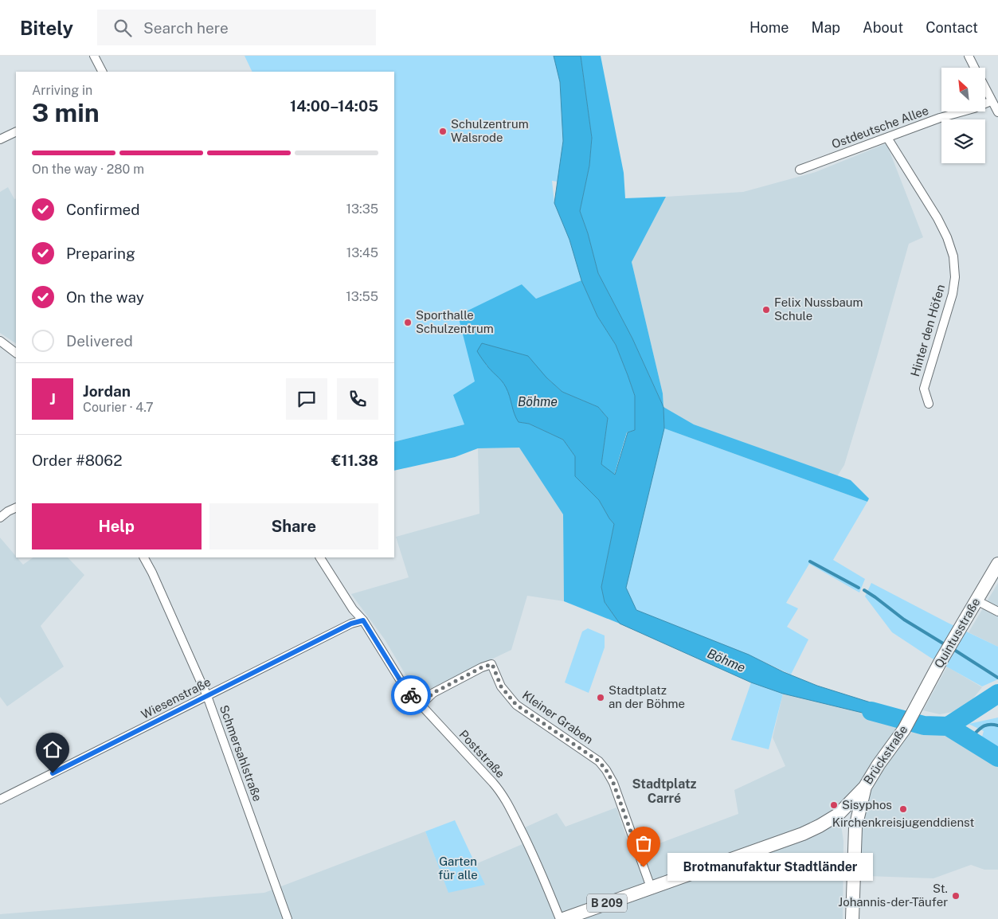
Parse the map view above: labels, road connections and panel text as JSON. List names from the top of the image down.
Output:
{
  "streets": {
    "main road": ["Quintusstraße", "Brückstraße", "B 209"],
    "street": [
      "Ostdeutsche Allee",
      "Hinter den Höfen",
      "Wiesenstraße",
      "Kleiner Graben",
      "Schmersahlstraße",
      "Poststraße"
    ]
  },
  "crossings": [
    ["Ostdeutsche Allee", "Hinter den Höfen"],
    ["Quintusstraße", "Brückstraße"],
    ["Wiesenstraße", "Schmersahlstraße"],
    ["Wiesenstraße", "Poststraße"],
    ["Kleiner Graben", "Poststraße"],
    ["Kleiner Graben", "B 209"],
    ["Brückstraße", "B 209"]
  ],
  "districts": ["Stadtplatz Carré"],
  "water": ["Böhme"],
  "parks": ["Garten für alle"],
  "places": [
    "Schulzentrum Walsrode",
    "Felix Nussbaum Schule",
    "Sporthalle Schulzentrum",
    "Stadtplatz an der Böhme",
    "Sisyphos",
    "Kirchenkreisjugenddienst",
    "Brotmanufaktur Stadtländer",
    "St. Johannis-der-Täufer"
  ],
  "north": "top left",
  "page": {
    "header": "Bitely",
    "search": "Search here",
    "nav": [
      "Home",
      "Map",
      "About",
      "Contact"
    ],
    "heading": ["3 min", "Arriving in", "14:00–14:05"],
    "panel": [
      "Jordan",
      "Courier · 4.7",
      "Order #8062",
      "€11.38"
    ],
    "bar": "On the way · 280 m",
    "list": [
      ["Confirmed", "13:35"],
      ["Preparing", "13:45"],
      ["On the way", "13:55"],
      "Delivered"
    ],
    "round": "J",
    "buttons": ["Help", "Share"],
    "bubble": "Brotmanufaktur Stadtländer"
  }
}
